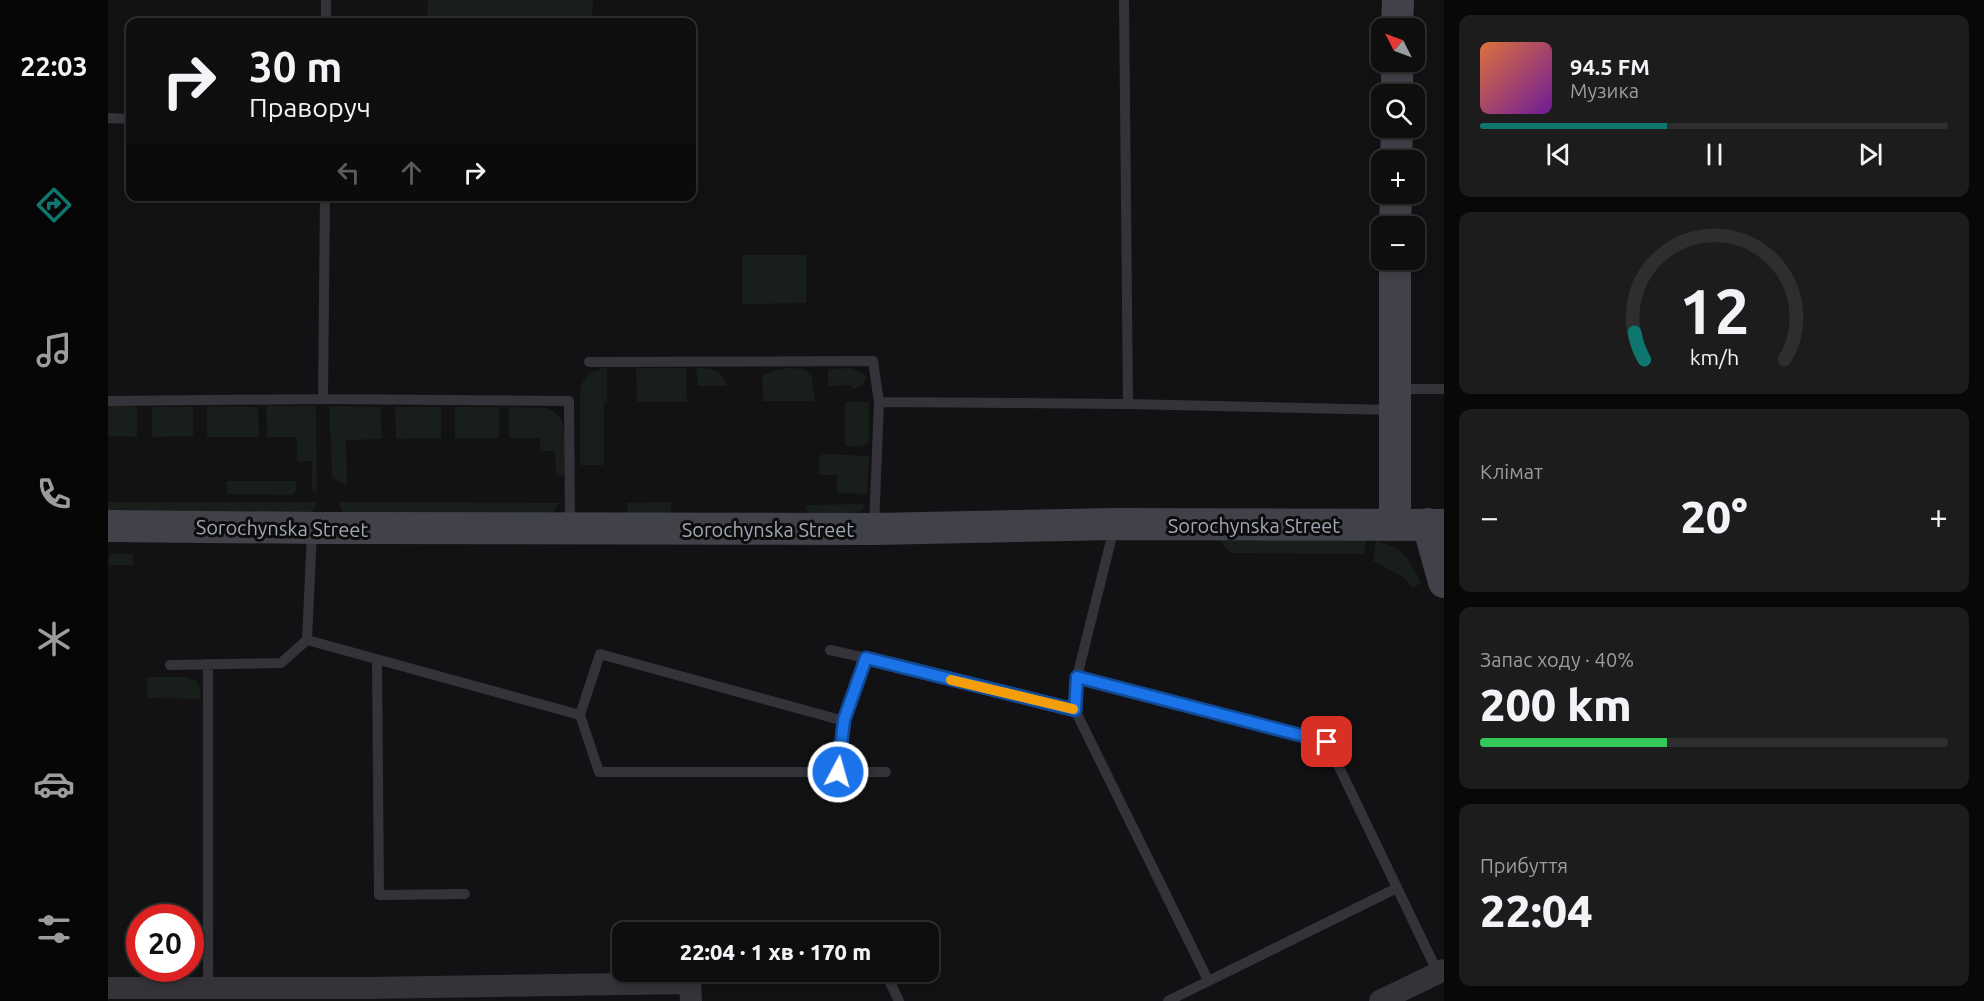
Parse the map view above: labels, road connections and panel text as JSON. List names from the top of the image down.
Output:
{
  "streets": {
    "street": ["Sorochynska Street"]
  },
  "north": "top left",
  "page": {
    "tabs": "22:03",
    "map_buttons": ["+", "−"],
    "turn": ["30 m", "Праворуч"],
    "song": ["94.5 FM", "Музика"],
    "tile": [
      "Клімат",
      ["Запас ходу · 40%", "200 km"],
      ["Прибуття", "22:04"]
    ],
    "heat": ["−", "20°", "+"],
    "limit": "20",
    "trip": "22:04 · 1 хв · 170 m",
    "gauge": ["12", "km/h"]
  }
}
